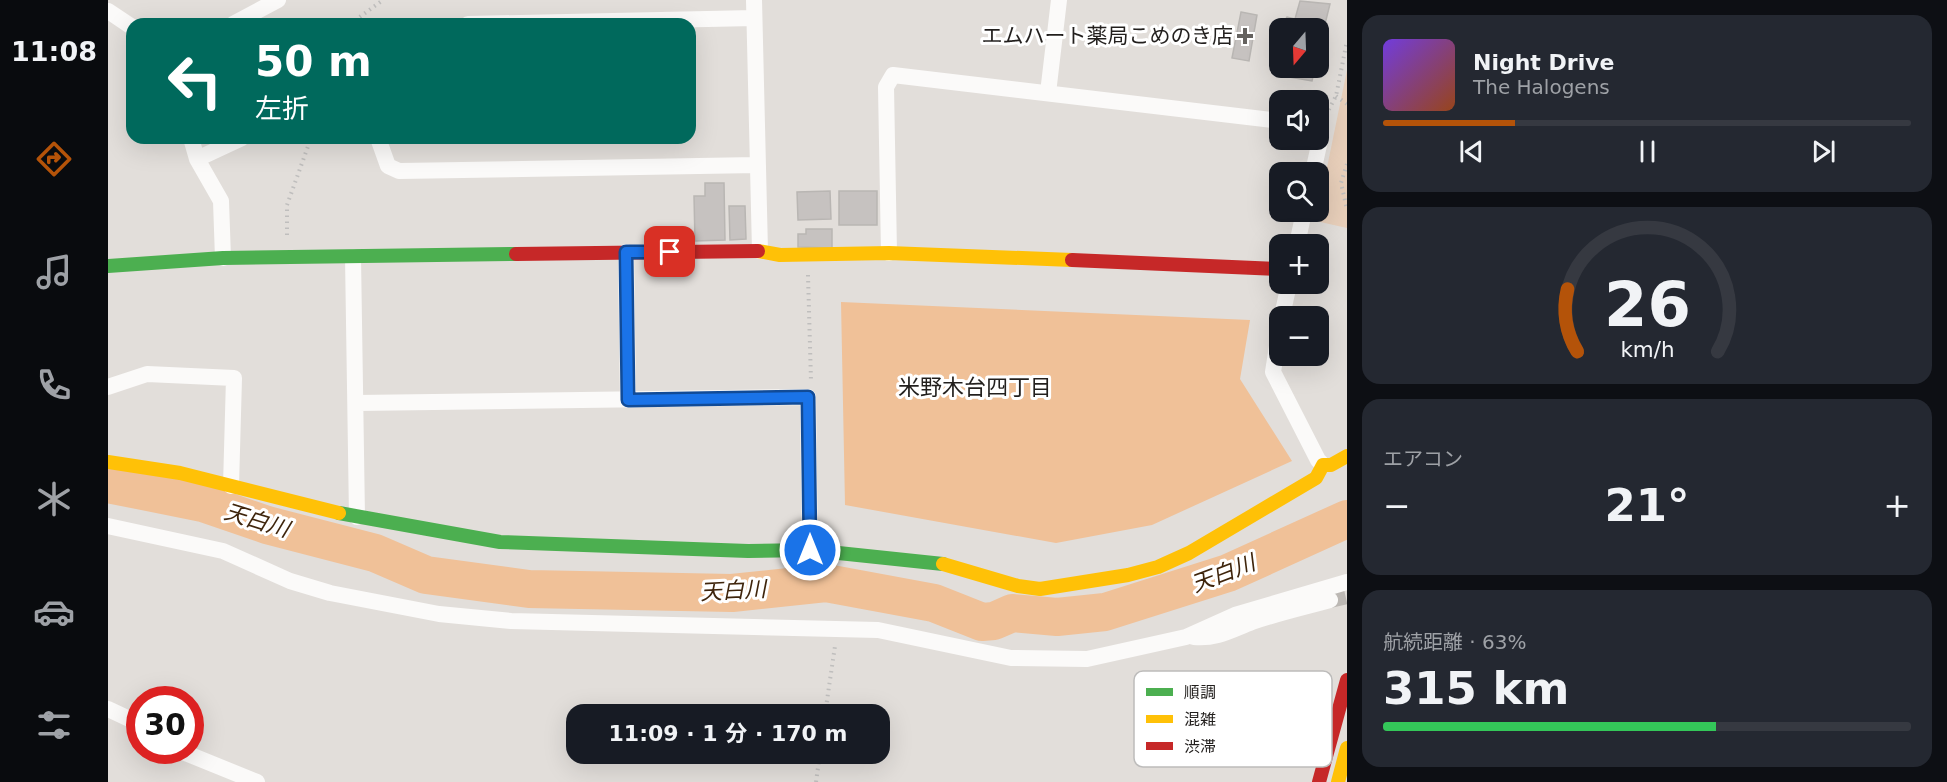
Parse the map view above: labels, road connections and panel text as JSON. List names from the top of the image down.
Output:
{
  "districts": ["米野木台四丁目"],
  "water": ["天白川"],
  "places": {
    "health": ["エムハート薬局こめのき店"]
  },
  "legend": ["順調", "混雑", "渋滞"],
  "north": "bottom",
  "page": {
    "tabs": "11:08",
    "map_buttons": ["+", "−"],
    "turn": ["50 m", "左折"],
    "song": ["Night Drive", "The Halogens"],
    "tile": [
      "エアコン",
      ["航続距離 · 63%", "315 km"]
    ],
    "heat": ["−", "21°", "+"],
    "limit": "30",
    "trip": "11:09 · 1 分 · 170 m",
    "gauge": ["26", "km/h"]
  }
}
